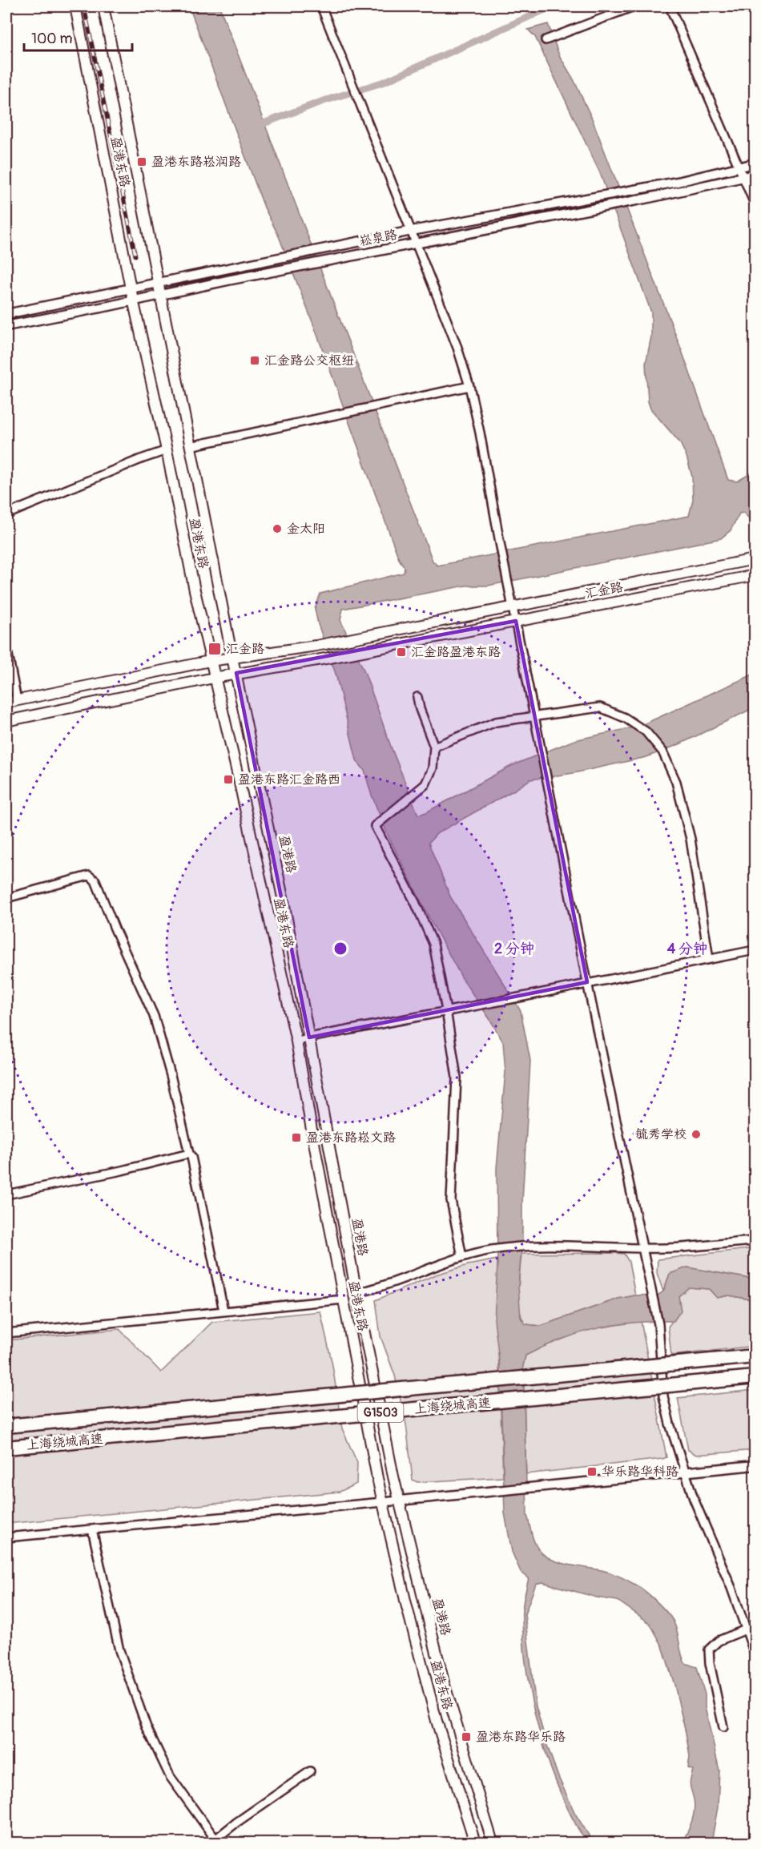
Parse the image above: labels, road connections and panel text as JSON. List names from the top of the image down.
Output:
{
  "streets": {
    "highway": ["上海绕城高速", "G1503"],
    "main road": ["盈港东路", "汇金路", "盈港路"],
    "street": ["崧泉路"]
  },
  "crossings": [
    ["盈港东路", "崧泉路"],
    ["盈港东路", "汇金路"],
    ["盈港东路", "盈港路"],
    ["汇金路", "盈港路"]
  ],
  "places": {
    "transit": [
      "盈港东路崧润路",
      "汇金路公交枢纽",
      "汇金路",
      "汇金路盈港东路",
      "盈港东路汇金路西",
      "盈港东路崧文路",
      "华乐路华科路",
      "盈港东路华乐路"
    ],
    "other": ["金太阳", "毓秀学校"]
  },
  "scale_bar": "100 m",
  "rings": ["2 分钟", "4 分钟"]
}
